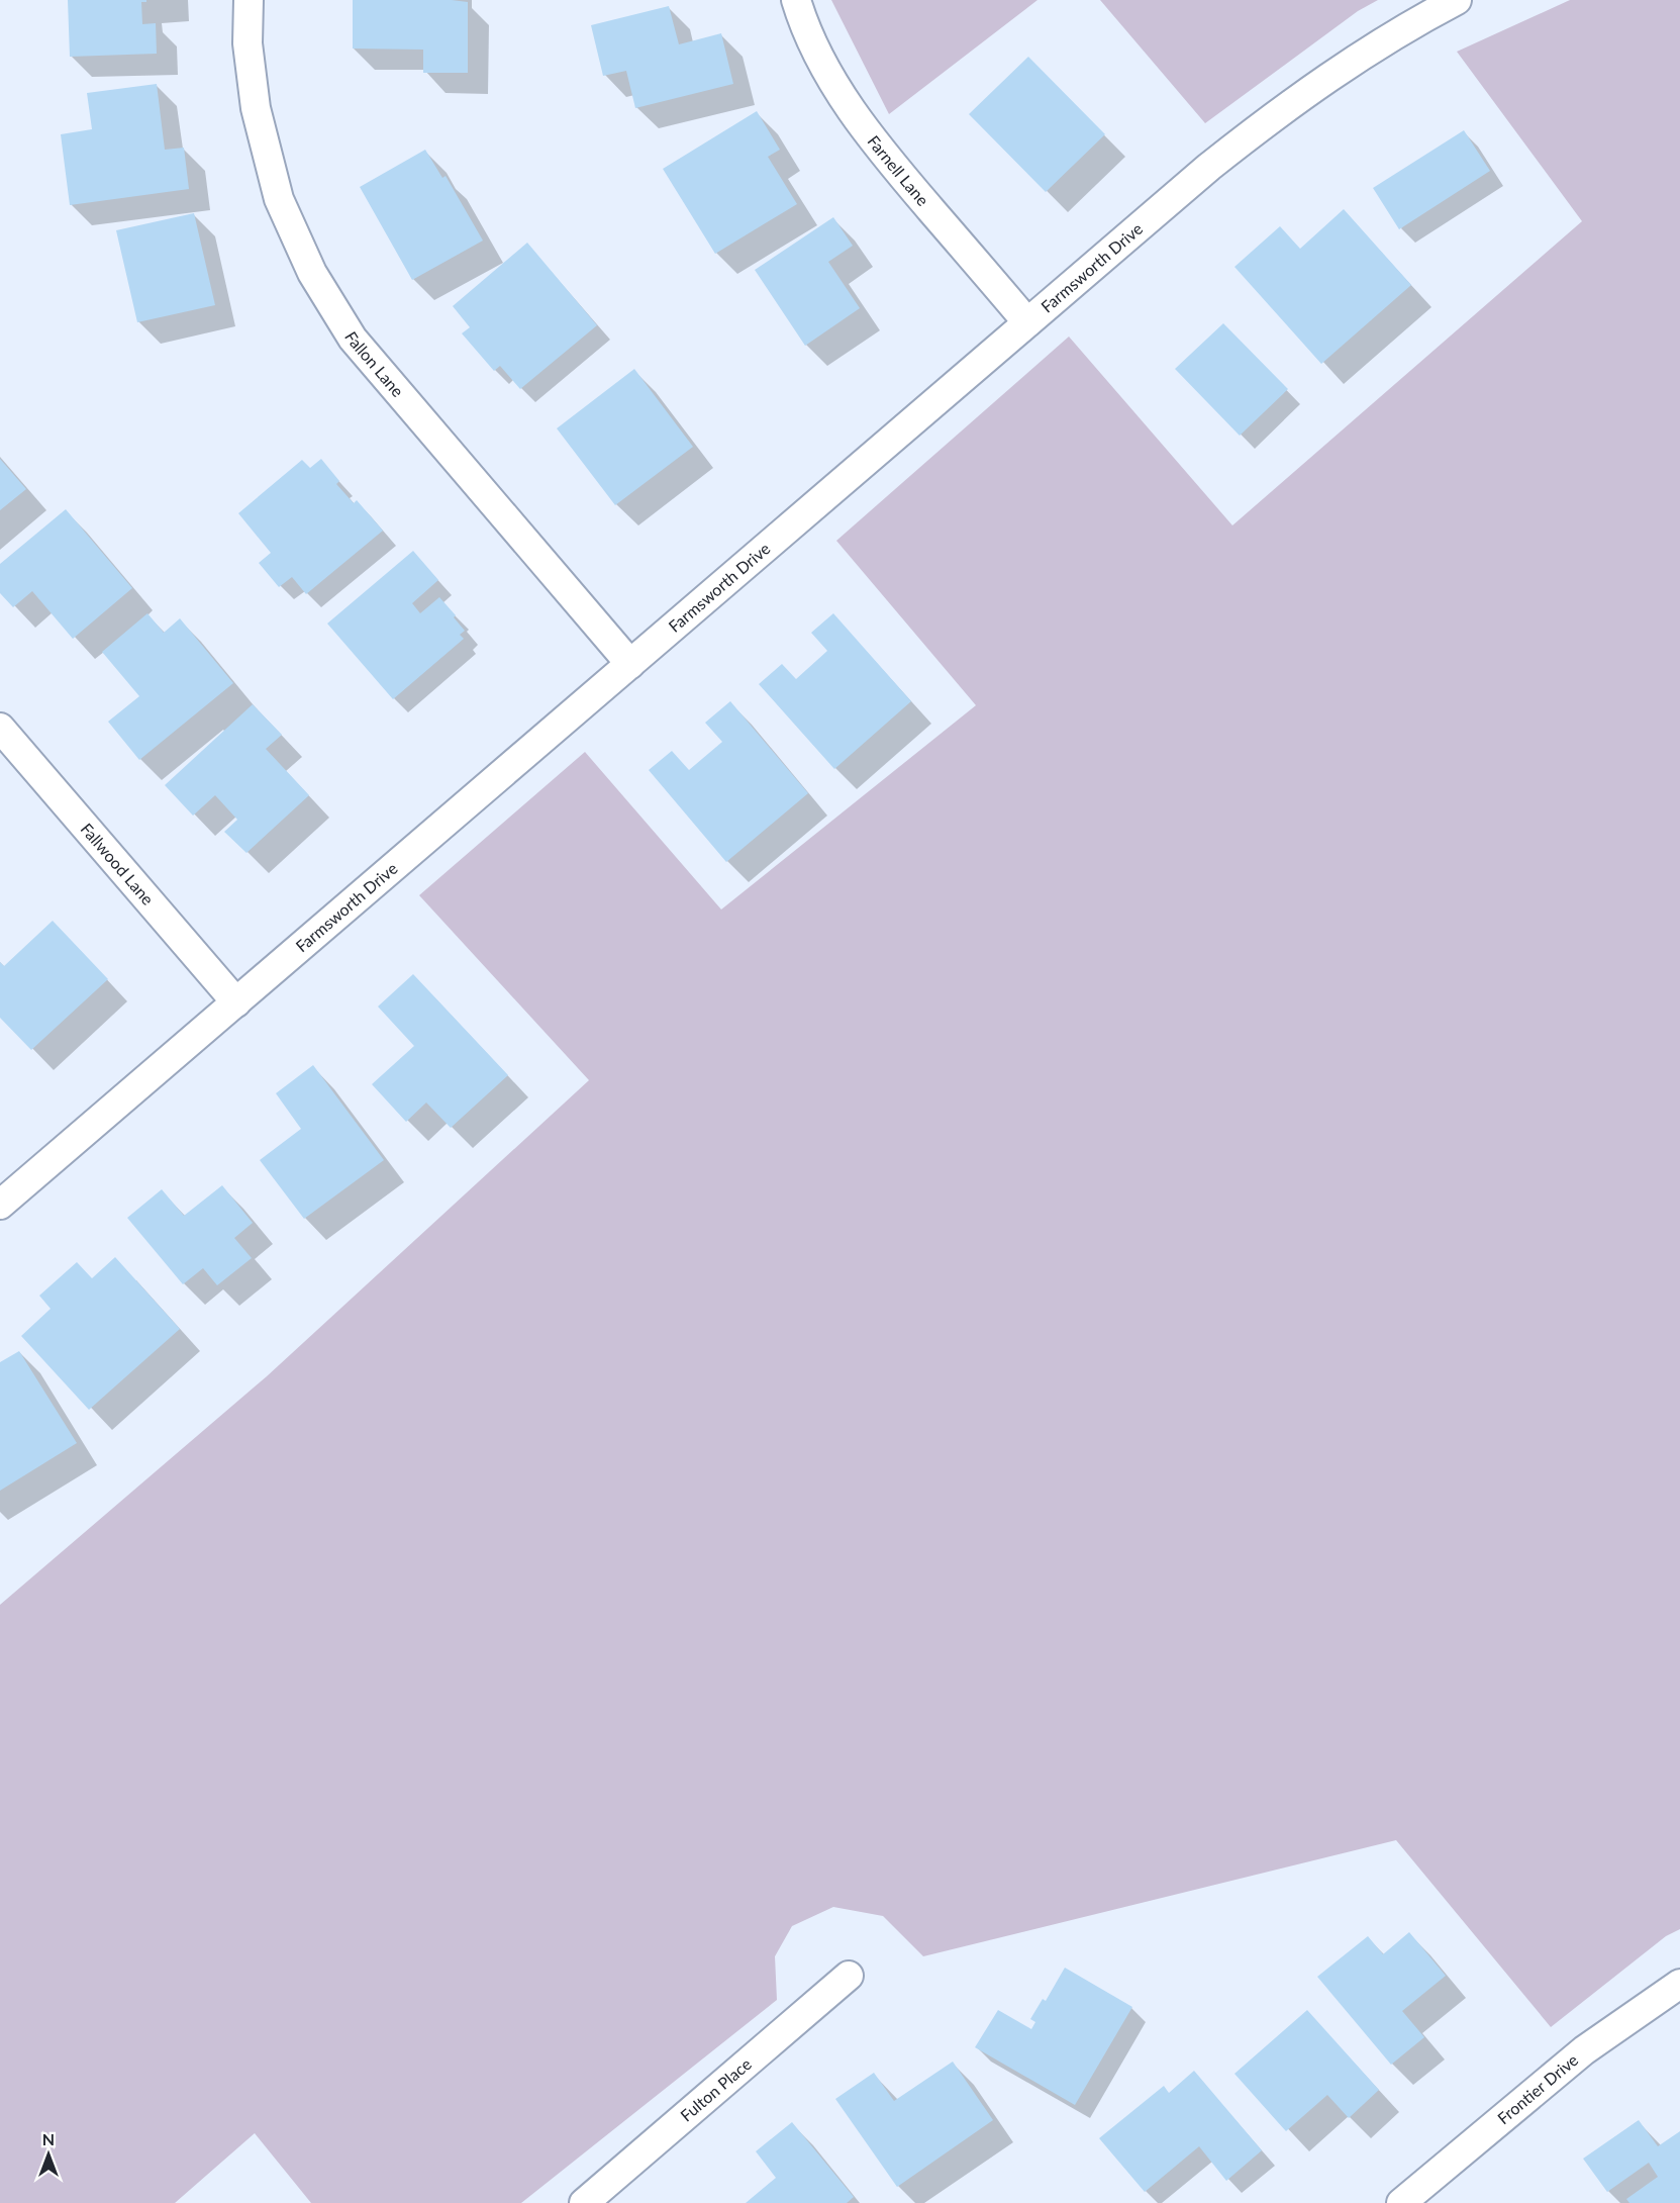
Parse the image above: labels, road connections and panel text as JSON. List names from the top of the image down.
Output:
{
  "streets": {
    "street": [
      "Farnell Lane",
      "Farmsworth Drive",
      "Fallon Lane",
      "Fallwood Lane",
      "Fulton Place",
      "Frontier Drive"
    ]
  },
  "crossings": [
    ["Farnell Lane", "Farmsworth Drive"],
    ["Farmsworth Drive", "Fallon Lane"],
    ["Farmsworth Drive", "Fallwood Lane"]
  ],
  "north": "top"
}
